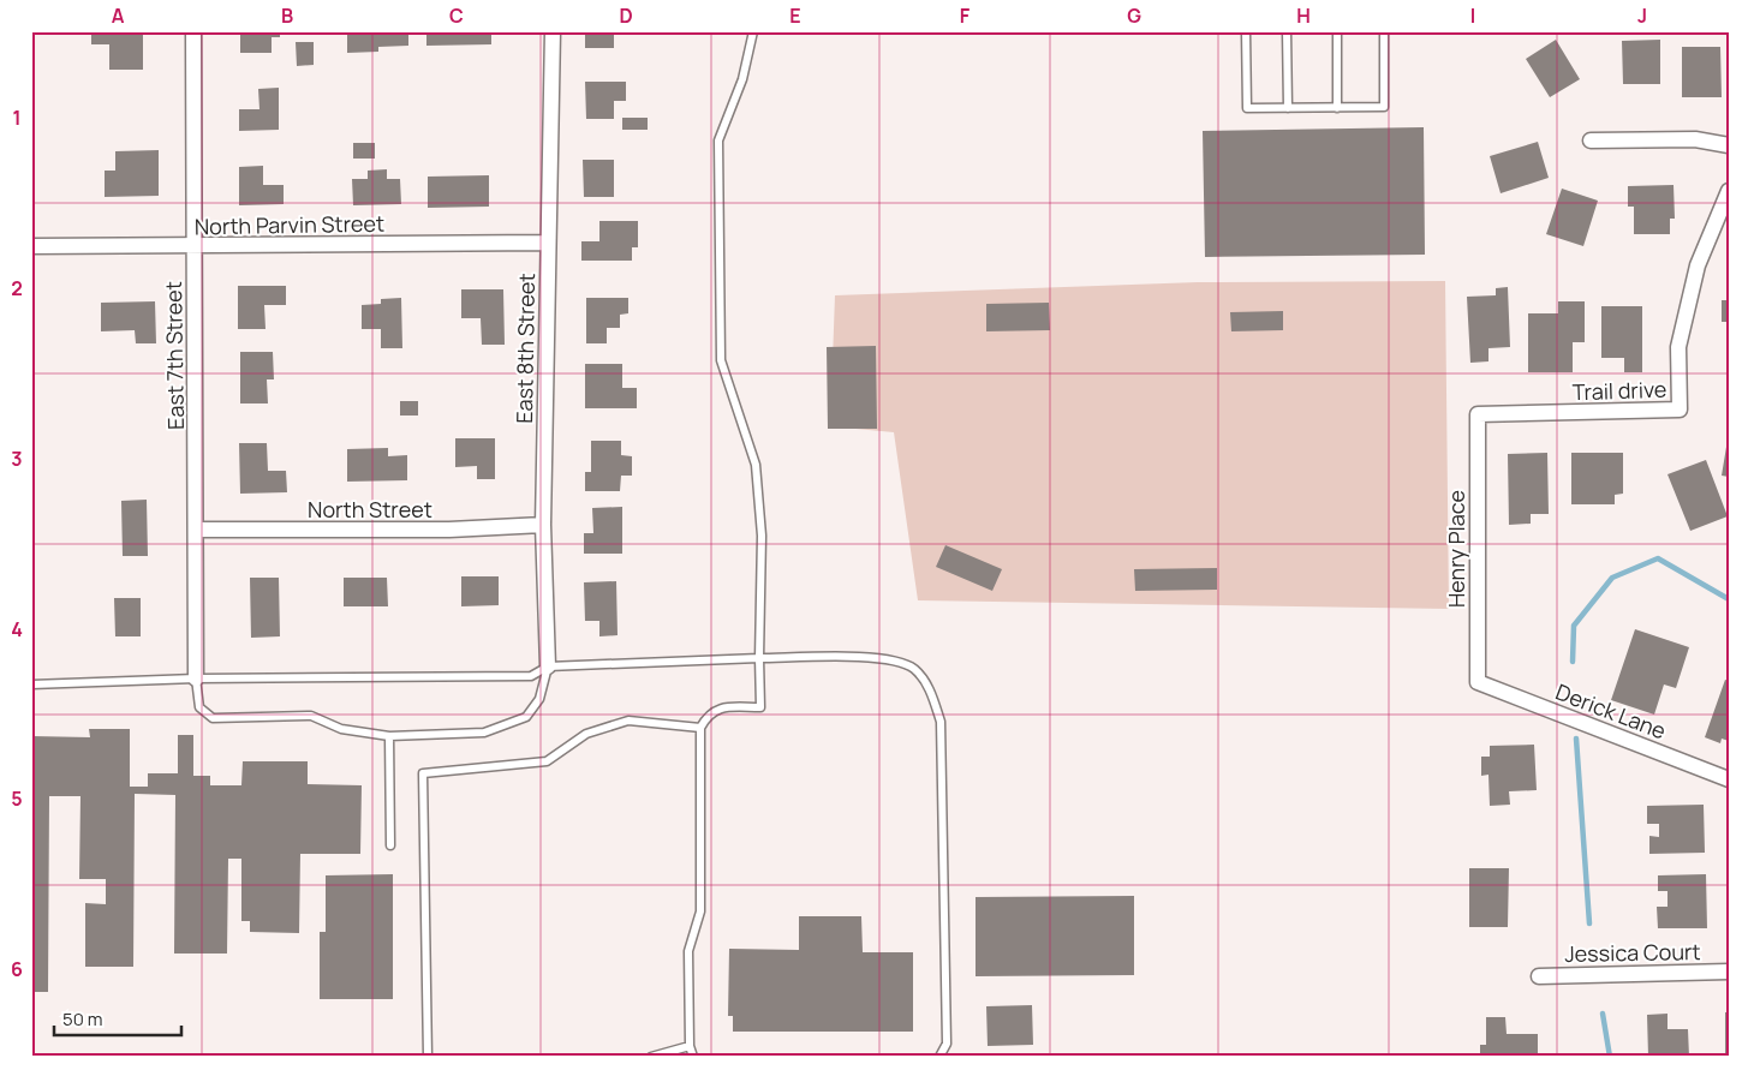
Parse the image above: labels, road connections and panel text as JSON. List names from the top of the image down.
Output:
{
  "streets": {
    "street": [
      "North Parvin Street",
      "East 8th Street",
      "East 7th Street",
      "Trail drive",
      "North Street",
      "Henry Place",
      "Derick Lane",
      "Jessica Court"
    ]
  },
  "crossings": [
    ["North Parvin Street", "East 8th Street"],
    ["North Parvin Street", "East 7th Street"],
    ["East 8th Street", "North Street"],
    ["East 7th Street", "North Street"],
    ["Trail drive", "Henry Place"],
    ["Henry Place", "Derick Lane"]
  ],
  "scale_bar": "50 m",
  "grid": {
    "columns": [
      "A",
      "B",
      "C",
      "D",
      "E",
      "F",
      "G",
      "H",
      "I",
      "J"
    ],
    "rows": [
      "1",
      "2",
      "3",
      "4",
      "5",
      "6"
    ]
  }
}
